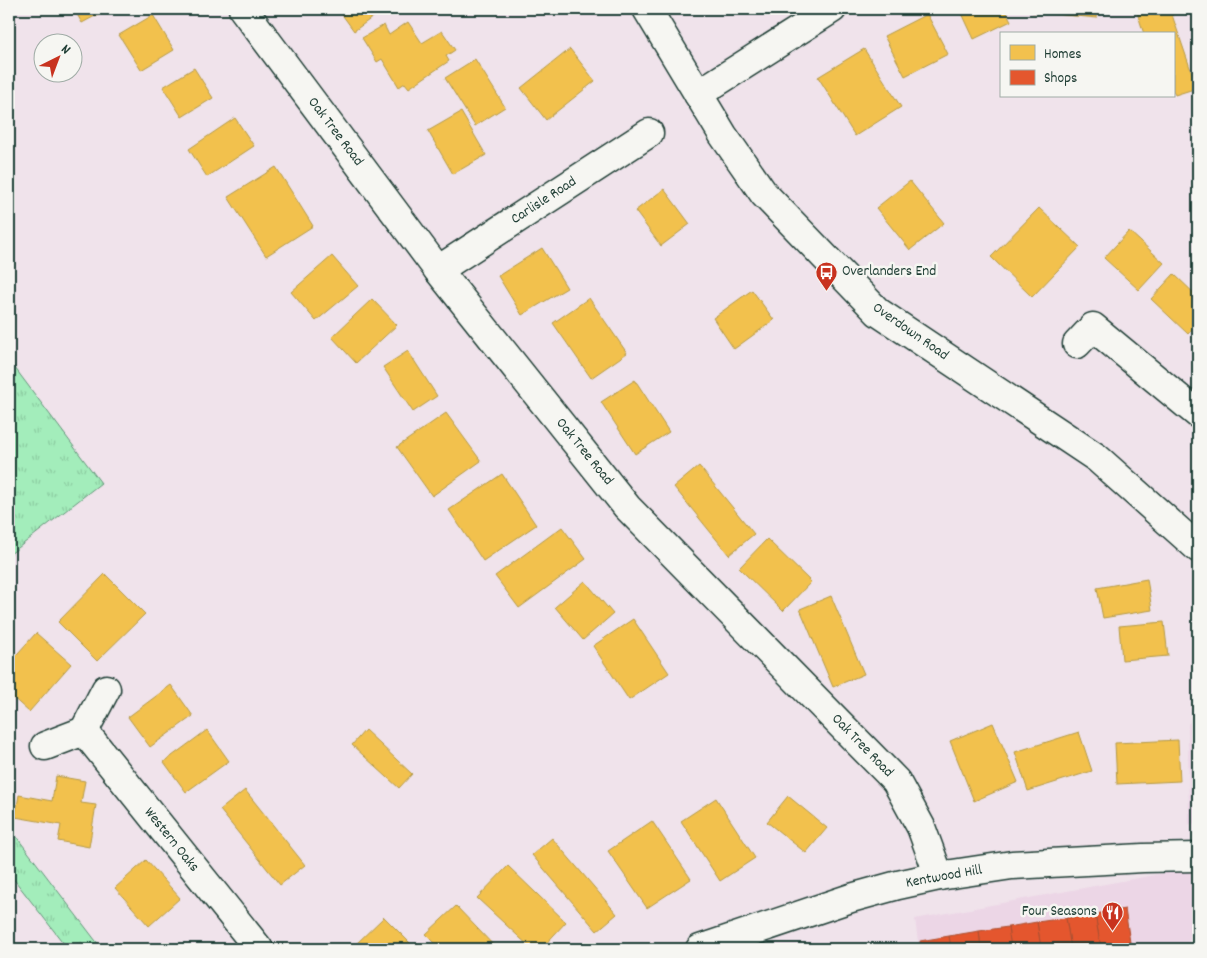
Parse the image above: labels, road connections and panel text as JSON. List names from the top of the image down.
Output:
{
  "streets": {
    "street": [
      "Oak Tree Road",
      "Carlisle Road",
      "Overdown Road",
      "Western Oaks",
      "Kentwood Hill"
    ]
  },
  "crossings": [
    ["Oak Tree Road", "Carlisle Road"],
    ["Oak Tree Road", "Kentwood Hill"]
  ],
  "places": {
    "bus stop": ["Overlanders End"],
    "restaurant": ["Four Seasons"]
  },
  "legend": ["Homes", "Shops"],
  "north": "top right"
}
